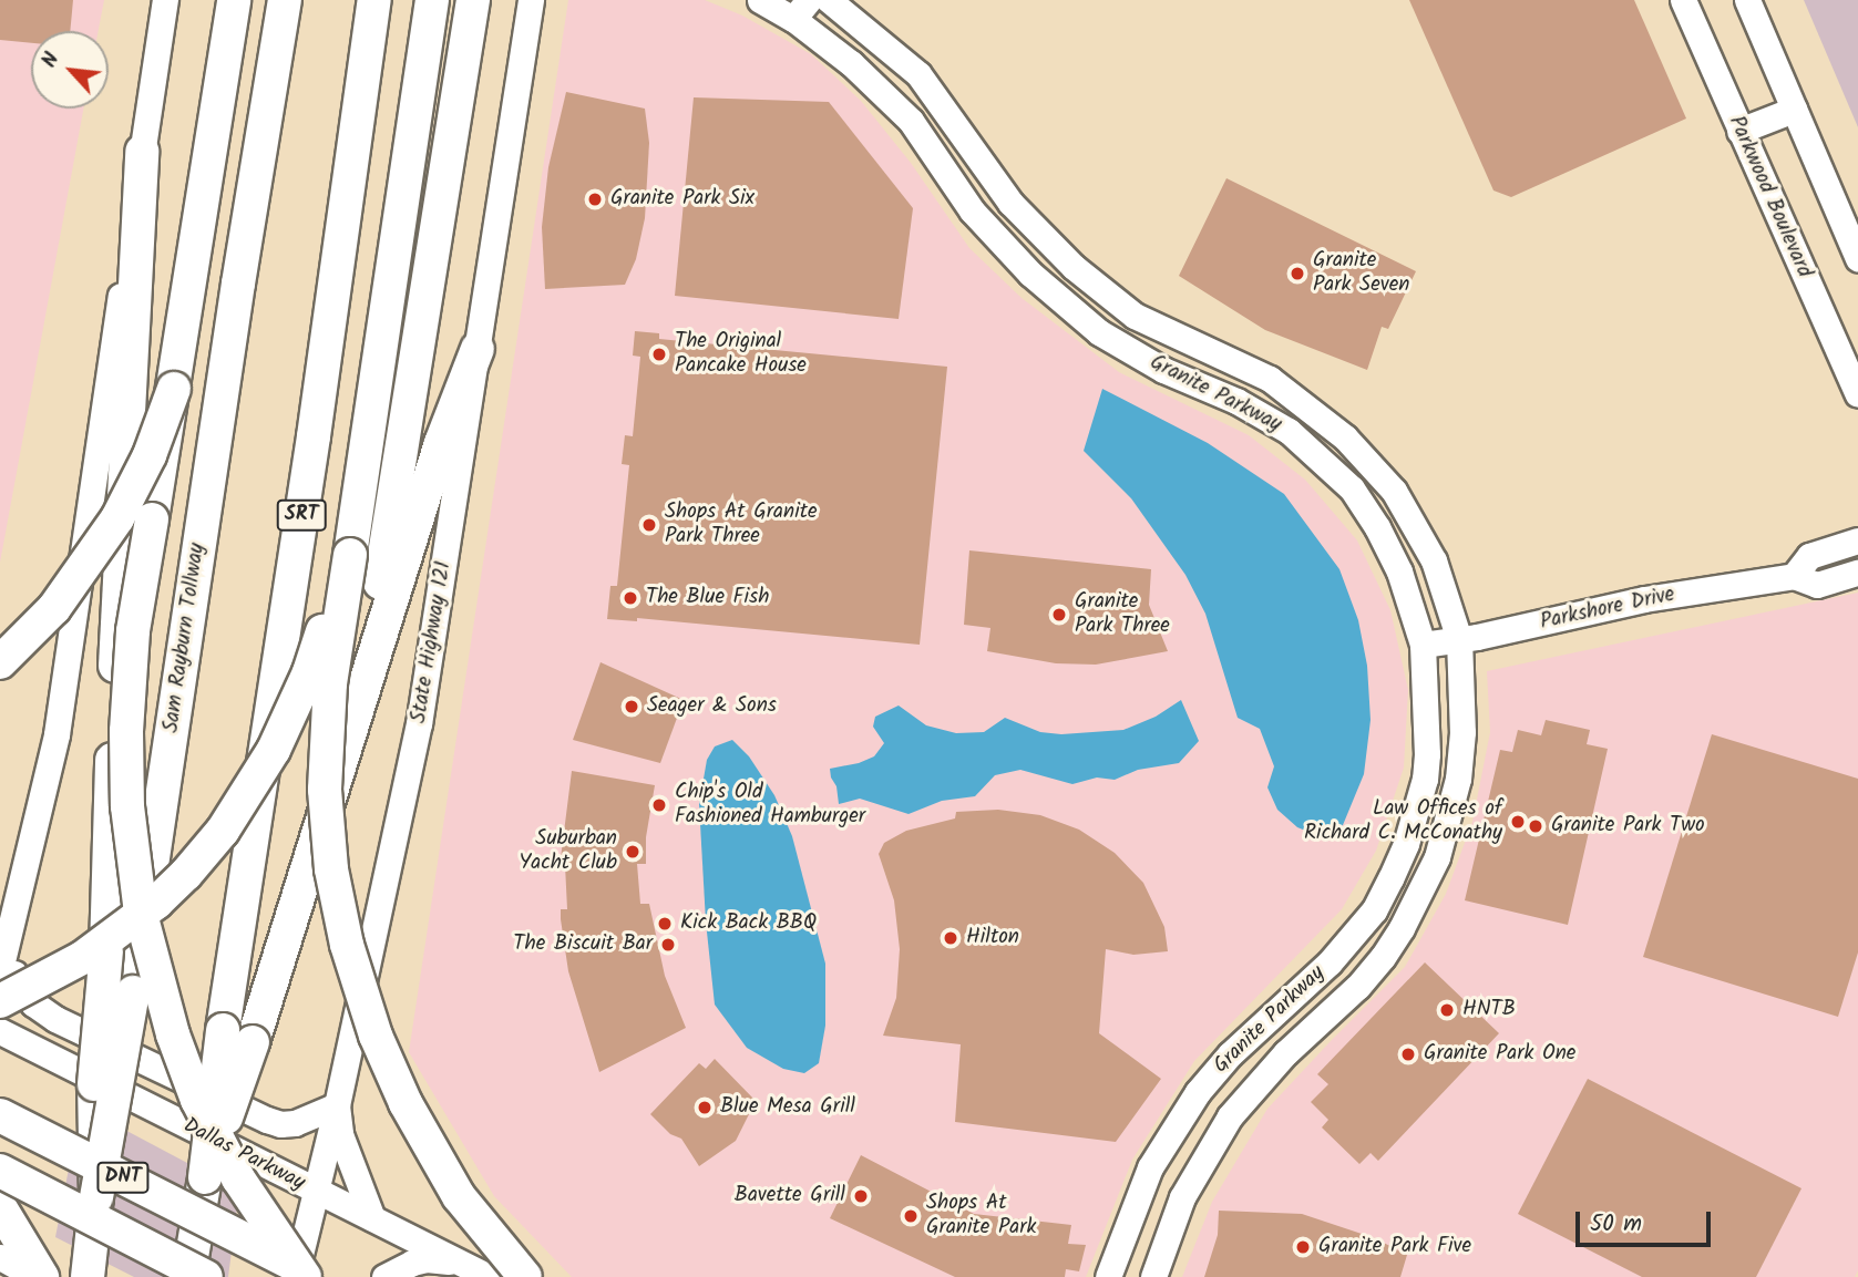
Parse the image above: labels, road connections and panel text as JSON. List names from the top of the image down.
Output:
{
  "streets": {
    "highway": ["SRT", "Sam Rayburn Tollway", "DNT"],
    "main road": [
      "Parkwood Boulevard",
      "Granite Parkway",
      "Parkshore Drive",
      "State Highway 121",
      "Dallas Parkway"
    ]
  },
  "crossings": [
    ["Granite Parkway", "Parkshore Drive"],
    ["State Highway 121", "Dallas Parkway"]
  ],
  "places": [
    "Granite Park Six",
    "Granite Park Seven",
    "The Original Pancake House",
    "Shops At Granite Park Three",
    "The Blue Fish",
    "Granite Park Three",
    "Seager & Sons",
    "Chip's Old Fashioned Hamburger",
    "Law Offices of Richard C. McConathy",
    "Granite Park Two",
    "Suburban Yacht Club",
    "Kick Back BBQ",
    "Hilton",
    "The Biscuit Bar",
    "HNTB",
    "Granite Park One",
    "Blue Mesa Grill",
    "Bavette Grill",
    "Shops At Granite Park",
    "Granite Park Five"
  ],
  "scale_bar": "50 m",
  "north": "top left"
}
